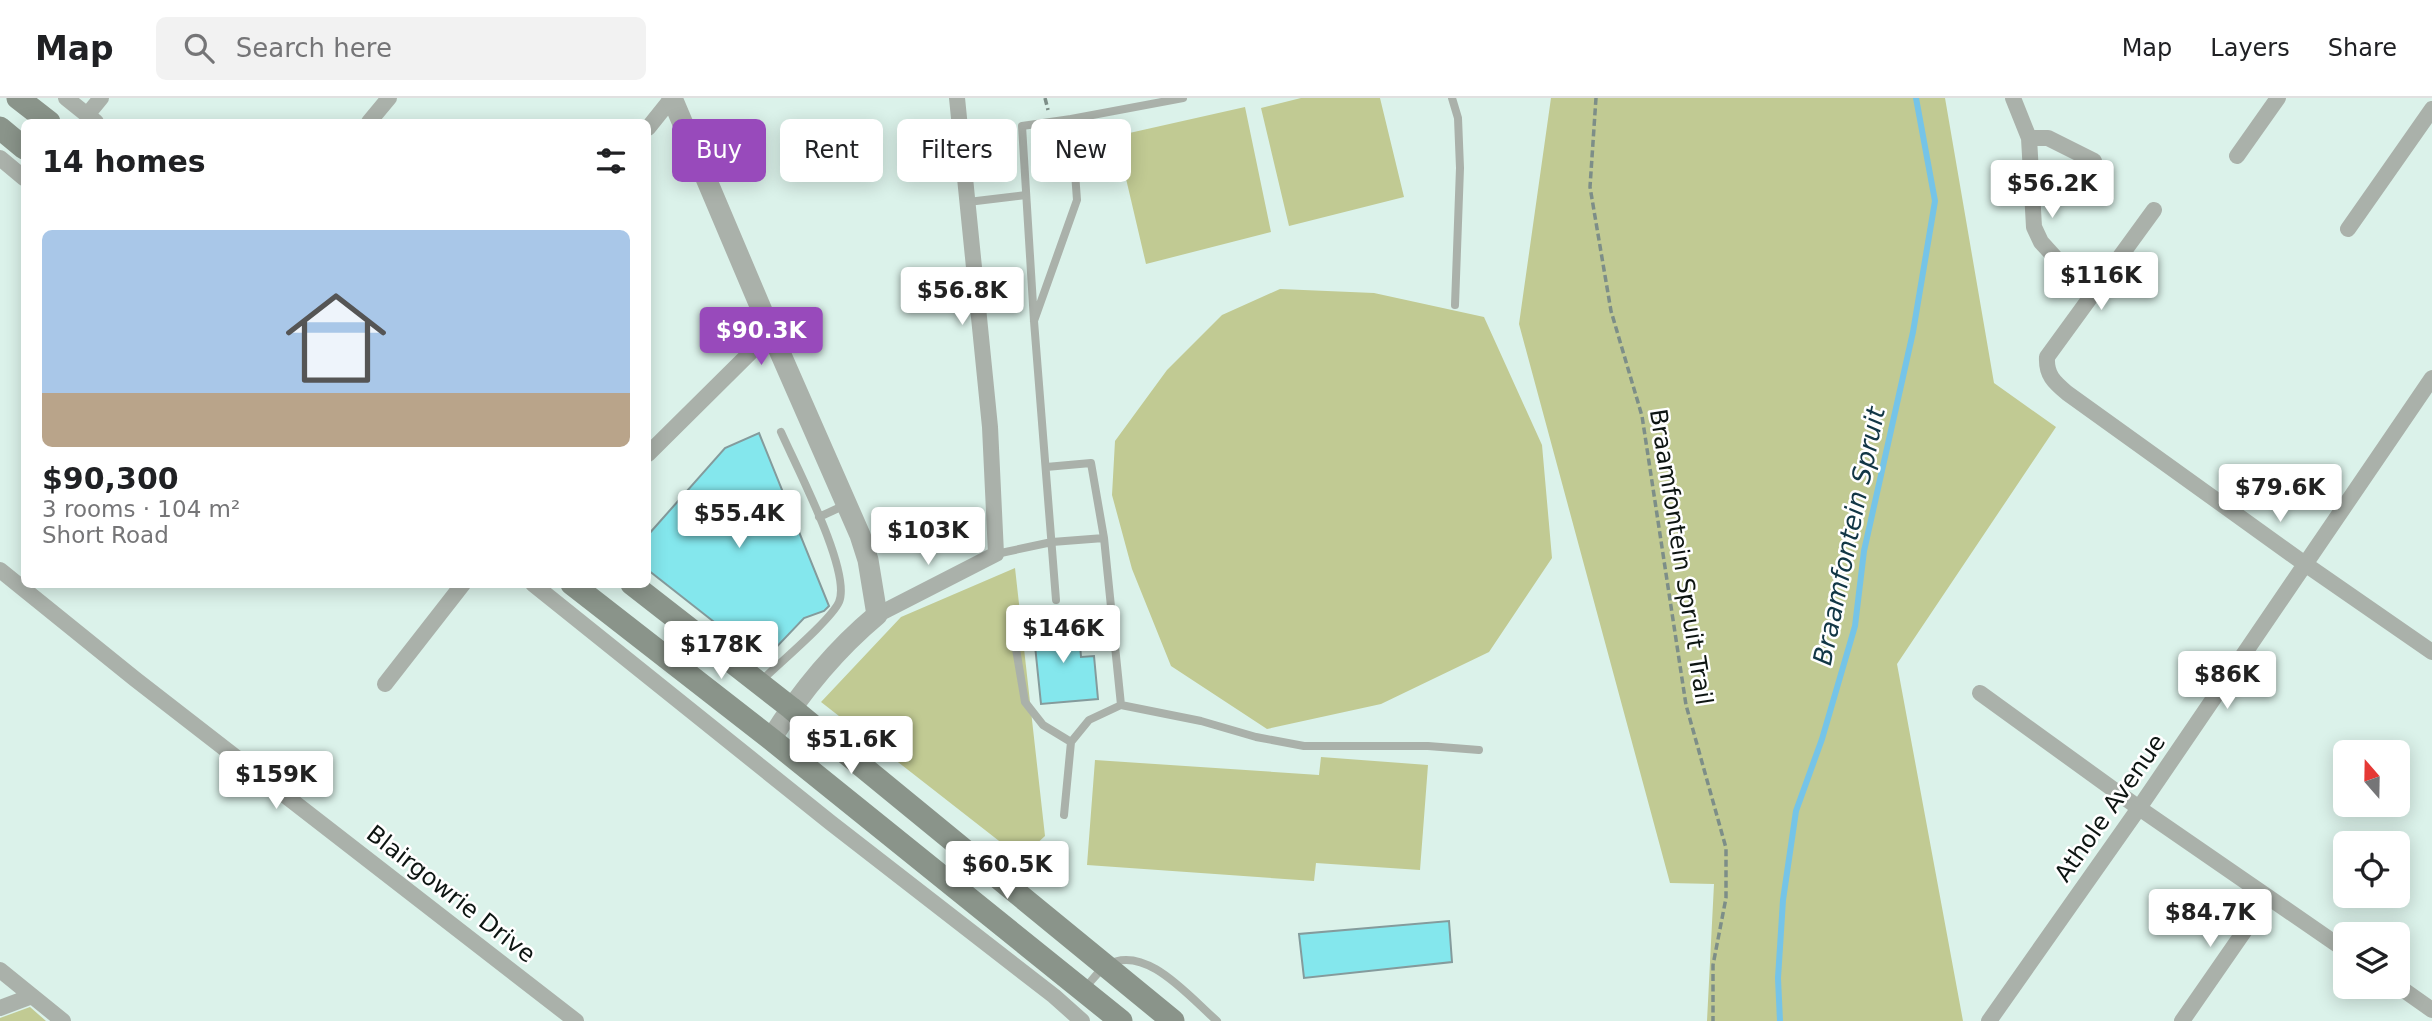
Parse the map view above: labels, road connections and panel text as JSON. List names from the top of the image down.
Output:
{
  "streets": {
    "street": ["Athole Avenue", "Blairgowrie Drive"],
    "path": ["Braamfontein Spruit Trail"]
  },
  "water": ["Braamfontein Spruit"],
  "north": "top",
  "page": {
    "header": "Map",
    "search": "Search here",
    "nav": ["Map", "Layers", "Share"],
    "chip": [
      "Buy",
      "Rent",
      "Filters",
      "New"
    ],
    "heading": "14 homes",
    "price": [
      "$56.2K",
      "$116K",
      "$56.8K",
      "$90.3K",
      "$79.6K",
      "$55.4K",
      "$103K",
      "$146K",
      "$178K",
      "$86K",
      "$51.6K",
      "$159K",
      "$60.5K",
      "$84.7K"
    ],
    "list": [
      {
        "name": "$90,300",
        "note": "3 rooms · 104 m² · Short Road"
      }
    ]
  }
}
